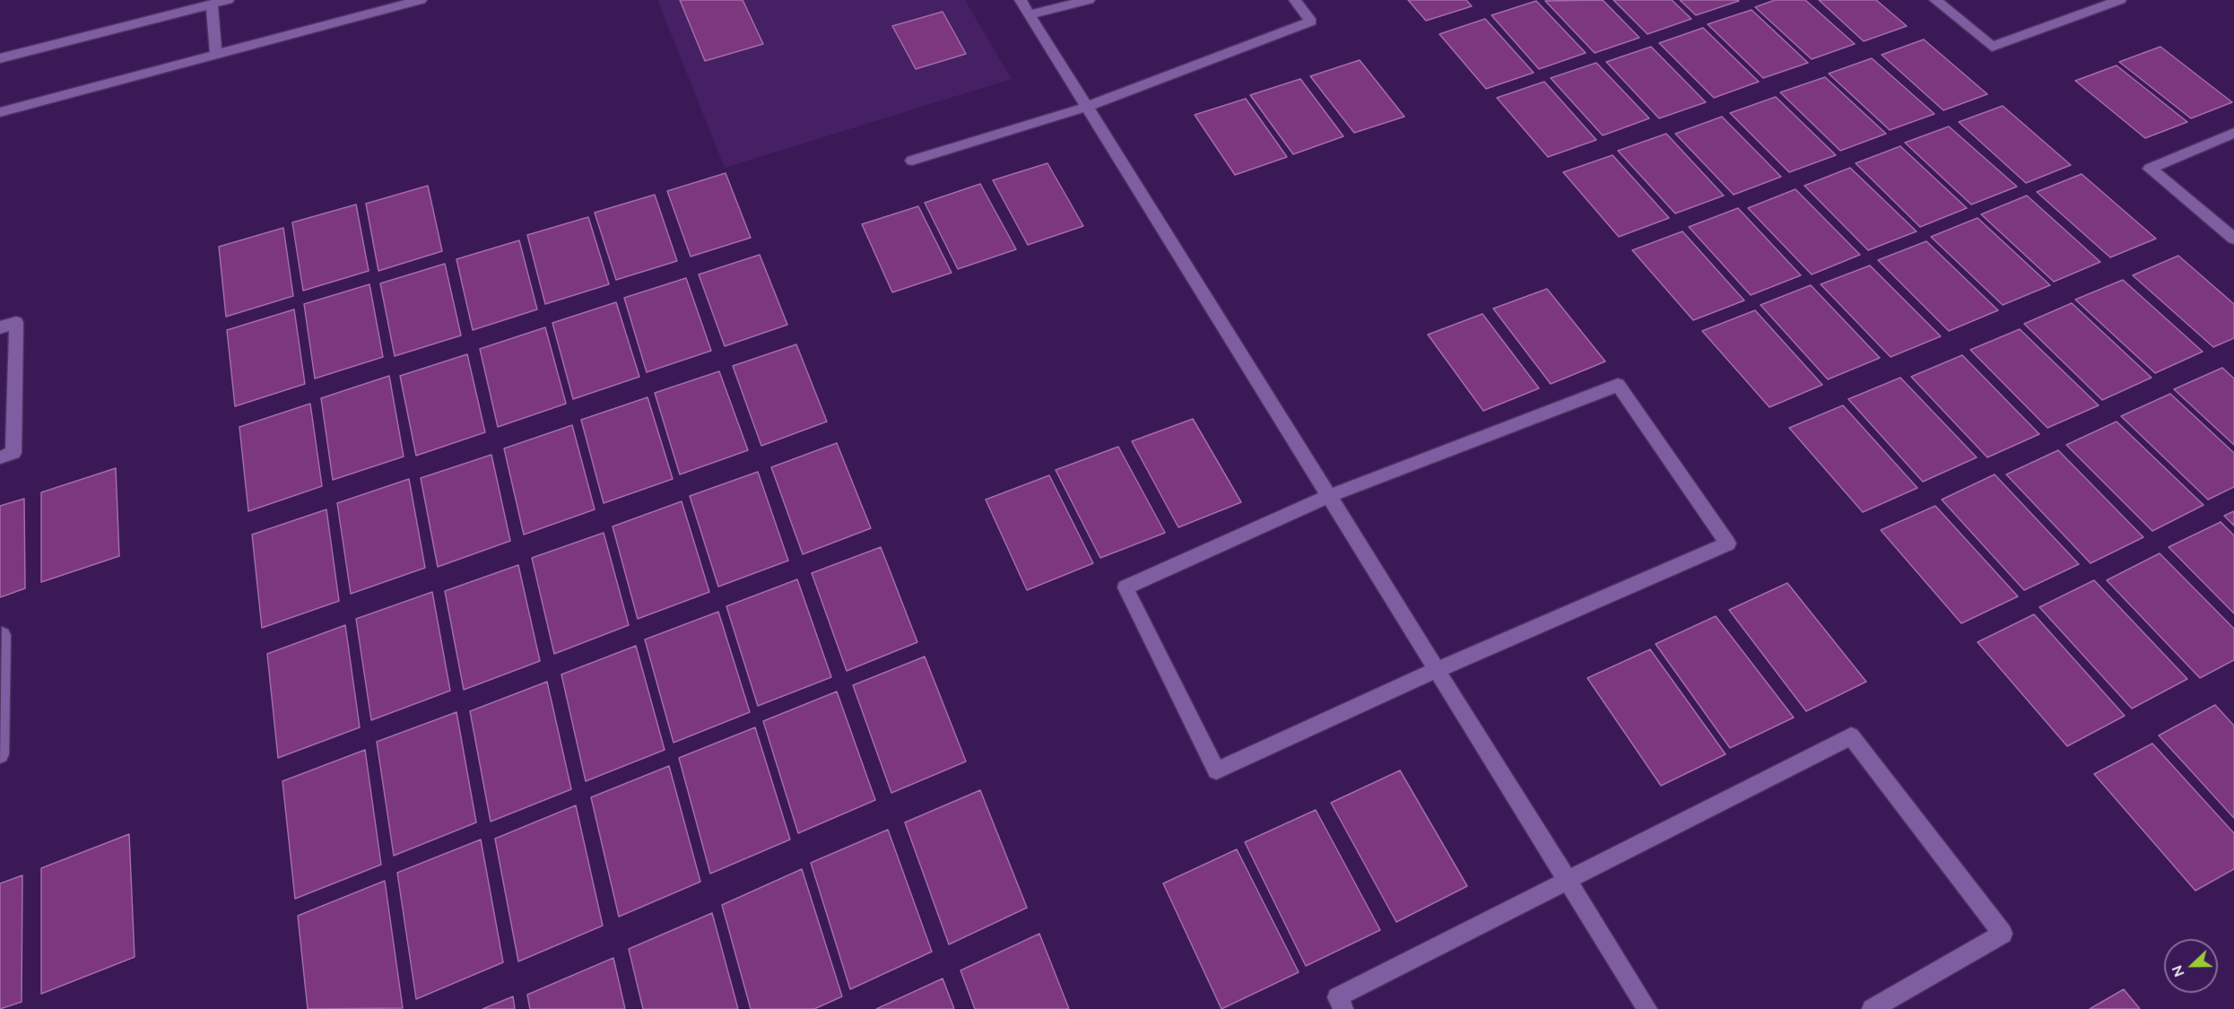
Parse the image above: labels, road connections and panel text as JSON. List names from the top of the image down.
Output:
{
  "north": "left"
}
